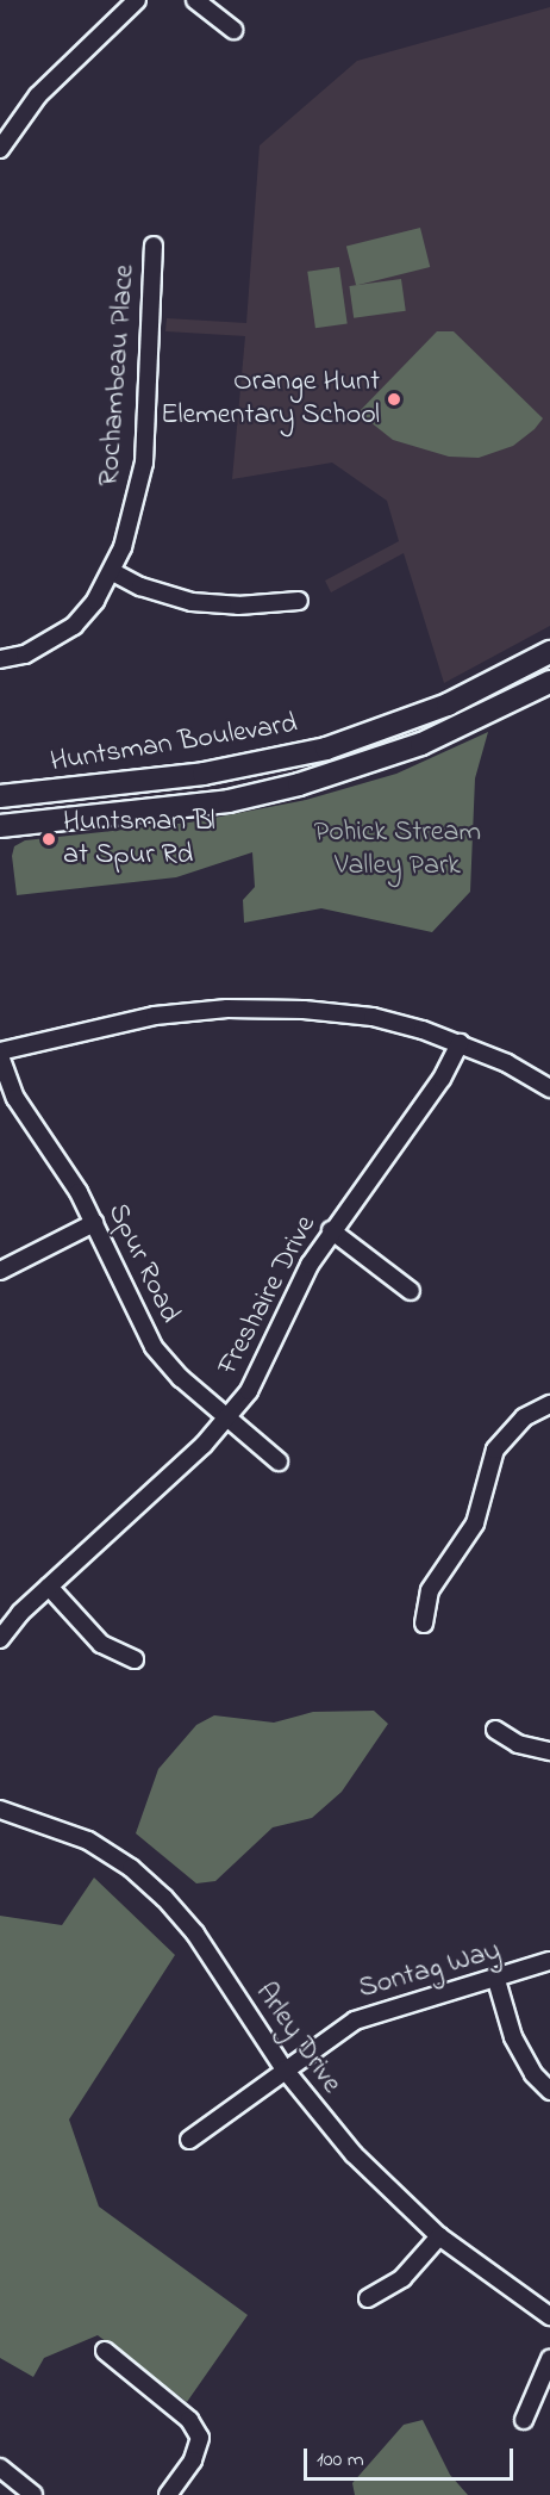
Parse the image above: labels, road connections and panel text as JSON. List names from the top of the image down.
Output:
{
  "streets": {
    "street": [
      "Rochambeau Place",
      "Huntsman Boulevard",
      "Spur Road",
      "Freshaire Drive",
      "Sontag Way",
      "Arley Drive"
    ]
  },
  "crossings": [
    ["Spur Road", "Freshaire Drive"],
    ["Sontag Way", "Arley Drive"]
  ],
  "parks": ["Pohick Stream Valley Park"],
  "places": ["Orange Hunt Elementary School", "Huntsman Bl at Spur Rd"],
  "scale_bar": "100 m"
}
